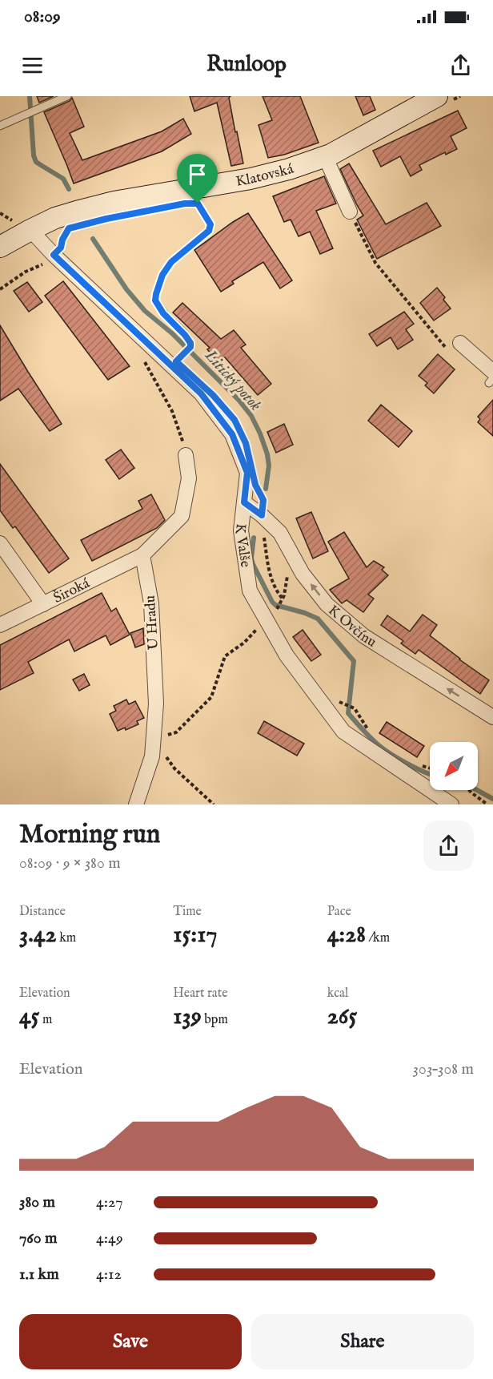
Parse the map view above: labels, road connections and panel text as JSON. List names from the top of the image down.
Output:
{
  "streets": {
    "main road": ["Klatovská"],
    "street": [
      "K Valše",
      "Široká",
      "U Hradu",
      "K Ovčínu"
    ]
  },
  "crossings": [
    ["Klatovská", "K Valše"],
    ["K Valše", "K Ovčínu"],
    ["Široká", "U Hradu"]
  ],
  "one_way": ["K Ovčínu"],
  "water": ["Litický potok"],
  "north": "bottom left",
  "page": {
    "status": "08:09",
    "header": "Runloop",
    "heading": ["Morning run", "08:09 · 9 × 380 m"],
    "stats": [
      ["Distance", "3.42 km"],
      ["Time", "15:17"],
      ["Pace", "4:28 /km"],
      ["Elevation", "45 m"],
      ["Heart rate", "139 bpm"],
      ["kcal", "265"]
    ],
    "chart": ["Elevation", "303–308 m"],
    "list": [
      {
        "name": "380 m",
        "note": "4:27"
      },
      {
        "name": "760 m",
        "note": "4:49"
      },
      {
        "name": "1.1 km",
        "note": "4:12"
      }
    ],
    "buttons": ["Save", "Share"]
  }
}
